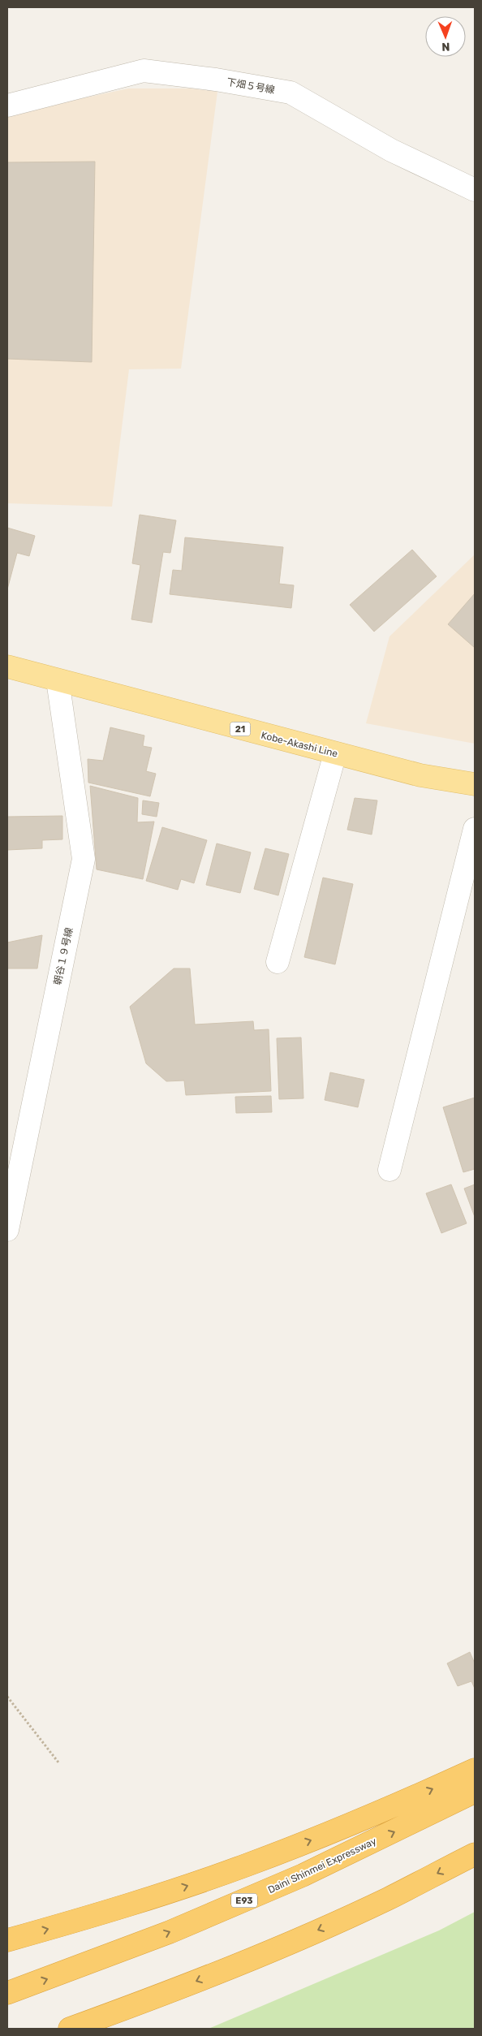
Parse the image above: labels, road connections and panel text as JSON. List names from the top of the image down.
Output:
{
  "streets": {
    "highway": ["Daini Shinmei Expressway", "E93"],
    "main road": ["21", "Kobe-Akashi Line"],
    "street": ["下畑５号線", "朝谷１９号線"]
  },
  "crossings": [
    ["Kobe-Akashi Line", "朝谷１９号線"]
  ],
  "north": "bottom"
}
